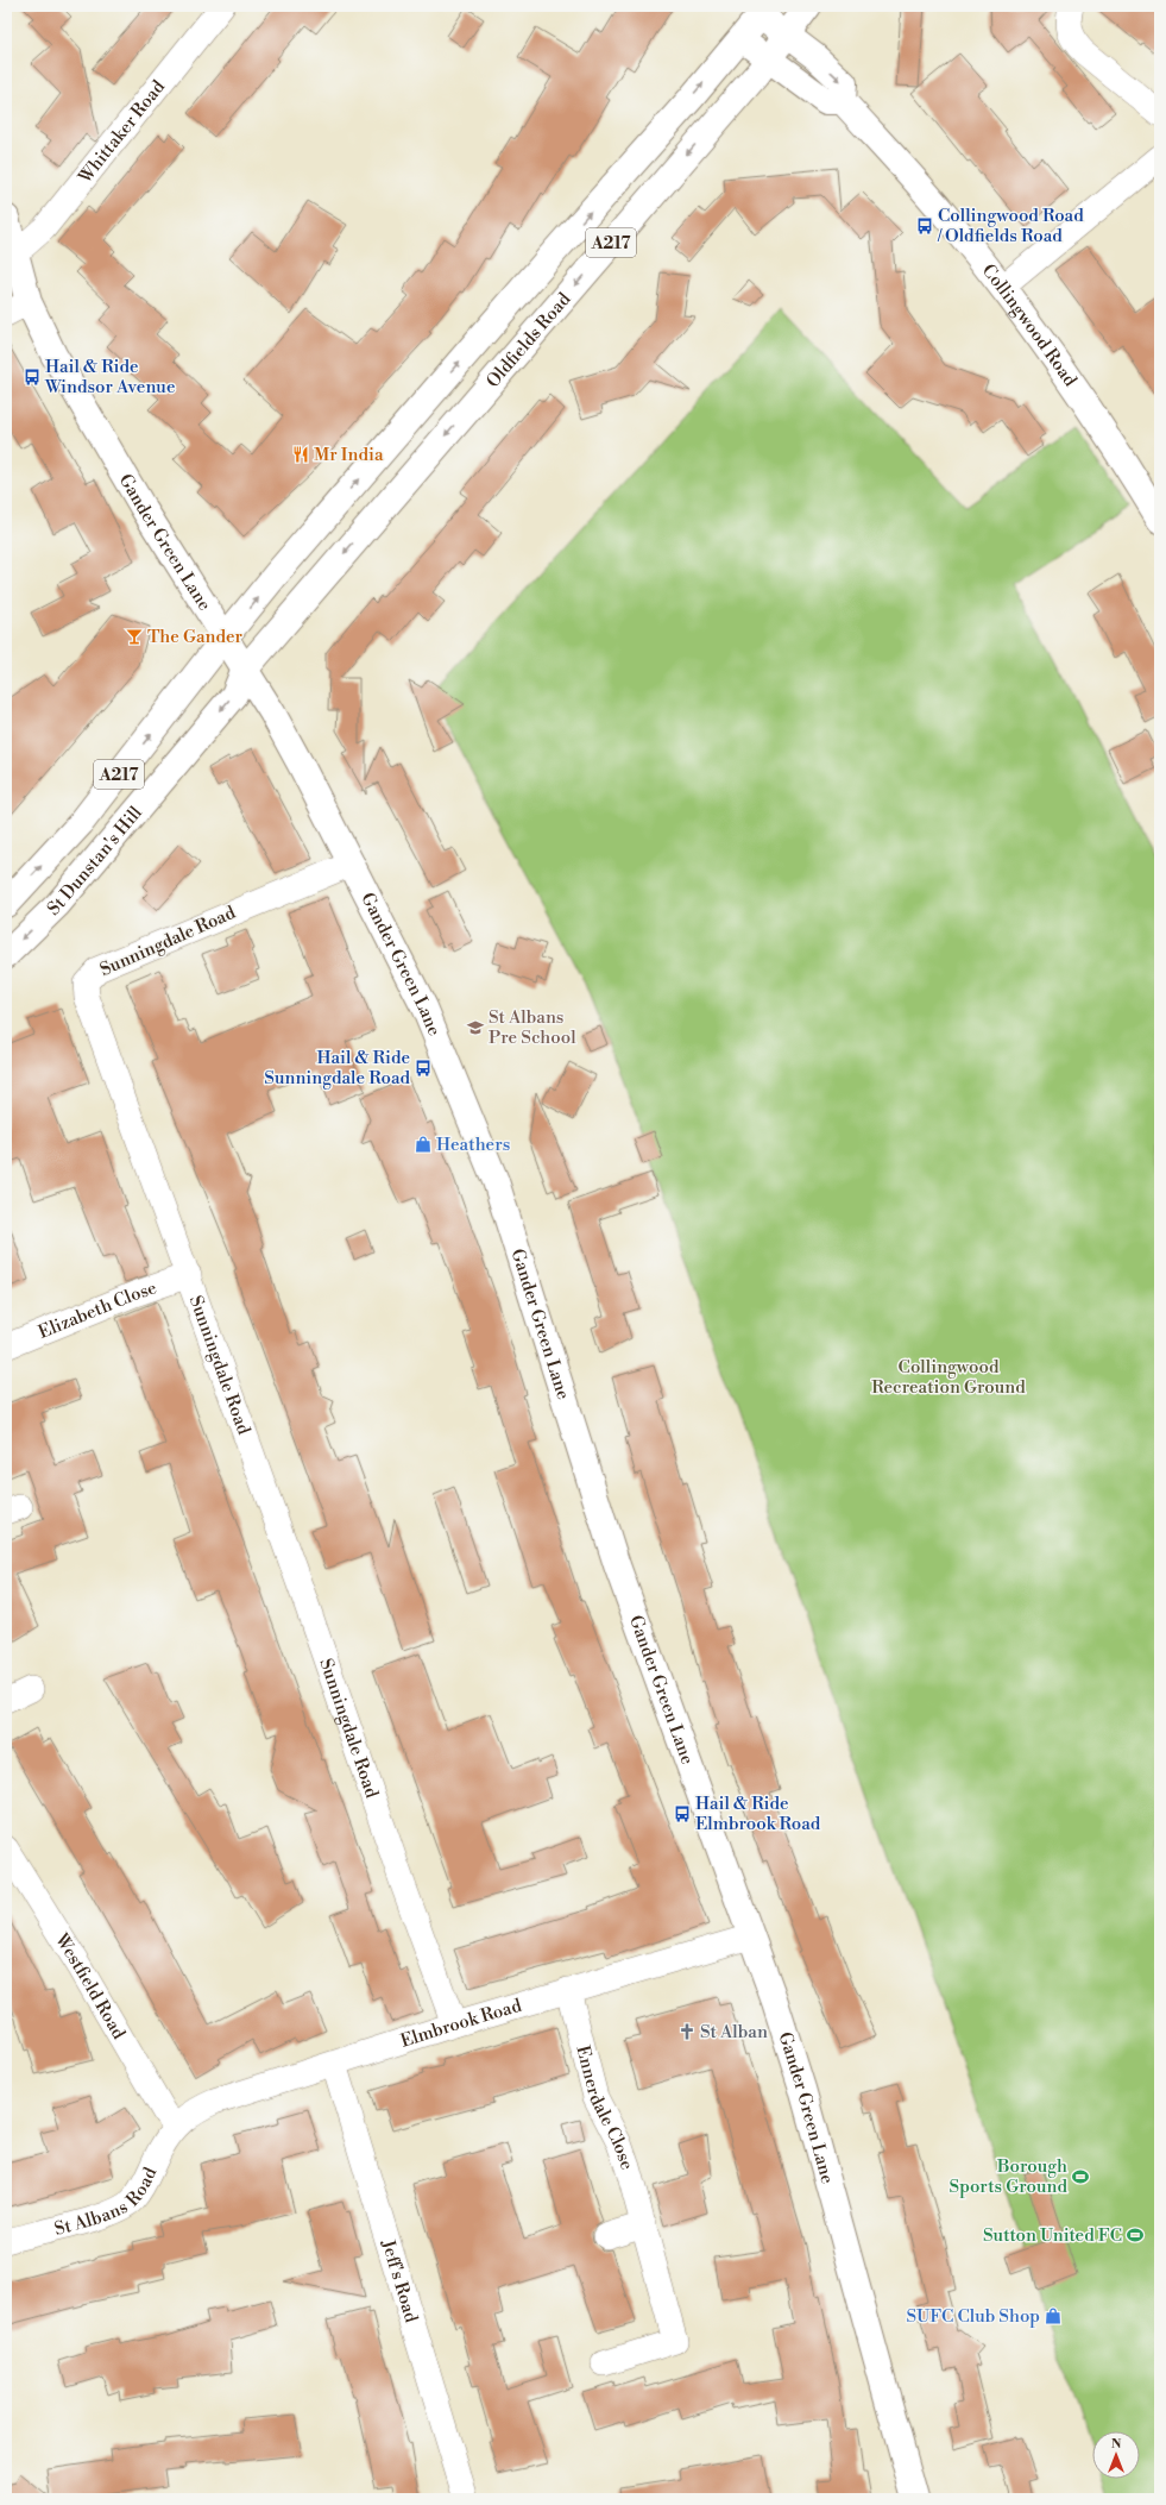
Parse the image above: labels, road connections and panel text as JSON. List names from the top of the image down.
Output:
{
  "streets": {
    "main road": [
      "A217",
      "Collingwood Road",
      "Oldfields Road",
      "Gander Green Lane",
      "St Dunstan's Hill"
    ],
    "street": [
      "Whittaker Road",
      "Sunningdale Road",
      "Elizabeth Close",
      "Westfield Road",
      "Elmbrook Road",
      "Ennerdale Close",
      "St Albans Road",
      "Jeff's Road"
    ]
  },
  "crossings": [
    ["Whittaker Road", "Gander Green Lane"],
    ["A217", "Gander Green Lane"],
    ["A217", "St Dunstan's Hill"],
    ["Oldfields Road", "Gander Green Lane"],
    ["Oldfields Road", "St Dunstan's Hill"],
    ["Gander Green Lane", "St Dunstan's Hill"],
    ["Gander Green Lane", "Sunningdale Road"],
    ["Gander Green Lane", "Elmbrook Road"],
    ["Sunningdale Road", "Elizabeth Close"],
    ["Sunningdale Road", "Elmbrook Road"],
    ["Westfield Road", "Elmbrook Road"],
    ["Westfield Road", "St Albans Road"],
    ["Elmbrook Road", "Ennerdale Close"],
    ["Elmbrook Road", "St Albans Road"],
    ["Elmbrook Road", "Jeff's Road"]
  ],
  "parks": ["Collingwood Recreation Ground"],
  "places": {
    "bus stop": [
      "Collingwood Road / Oldfields Road",
      "Hail & Ride Windsor Avenue",
      "Hail & Ride Sunningdale Road",
      "Hail & Ride Elmbrook Road"
    ],
    "restaurant": ["Mr India"],
    "bar": ["The Gander"],
    "school or university": ["St Albans Pre School"],
    "shop": ["Heathers", "SUFC Club Shop"],
    "church": ["St Alban"],
    "sports": ["Borough Sports Ground", "Sutton United FC"]
  },
  "north": "top"
}
